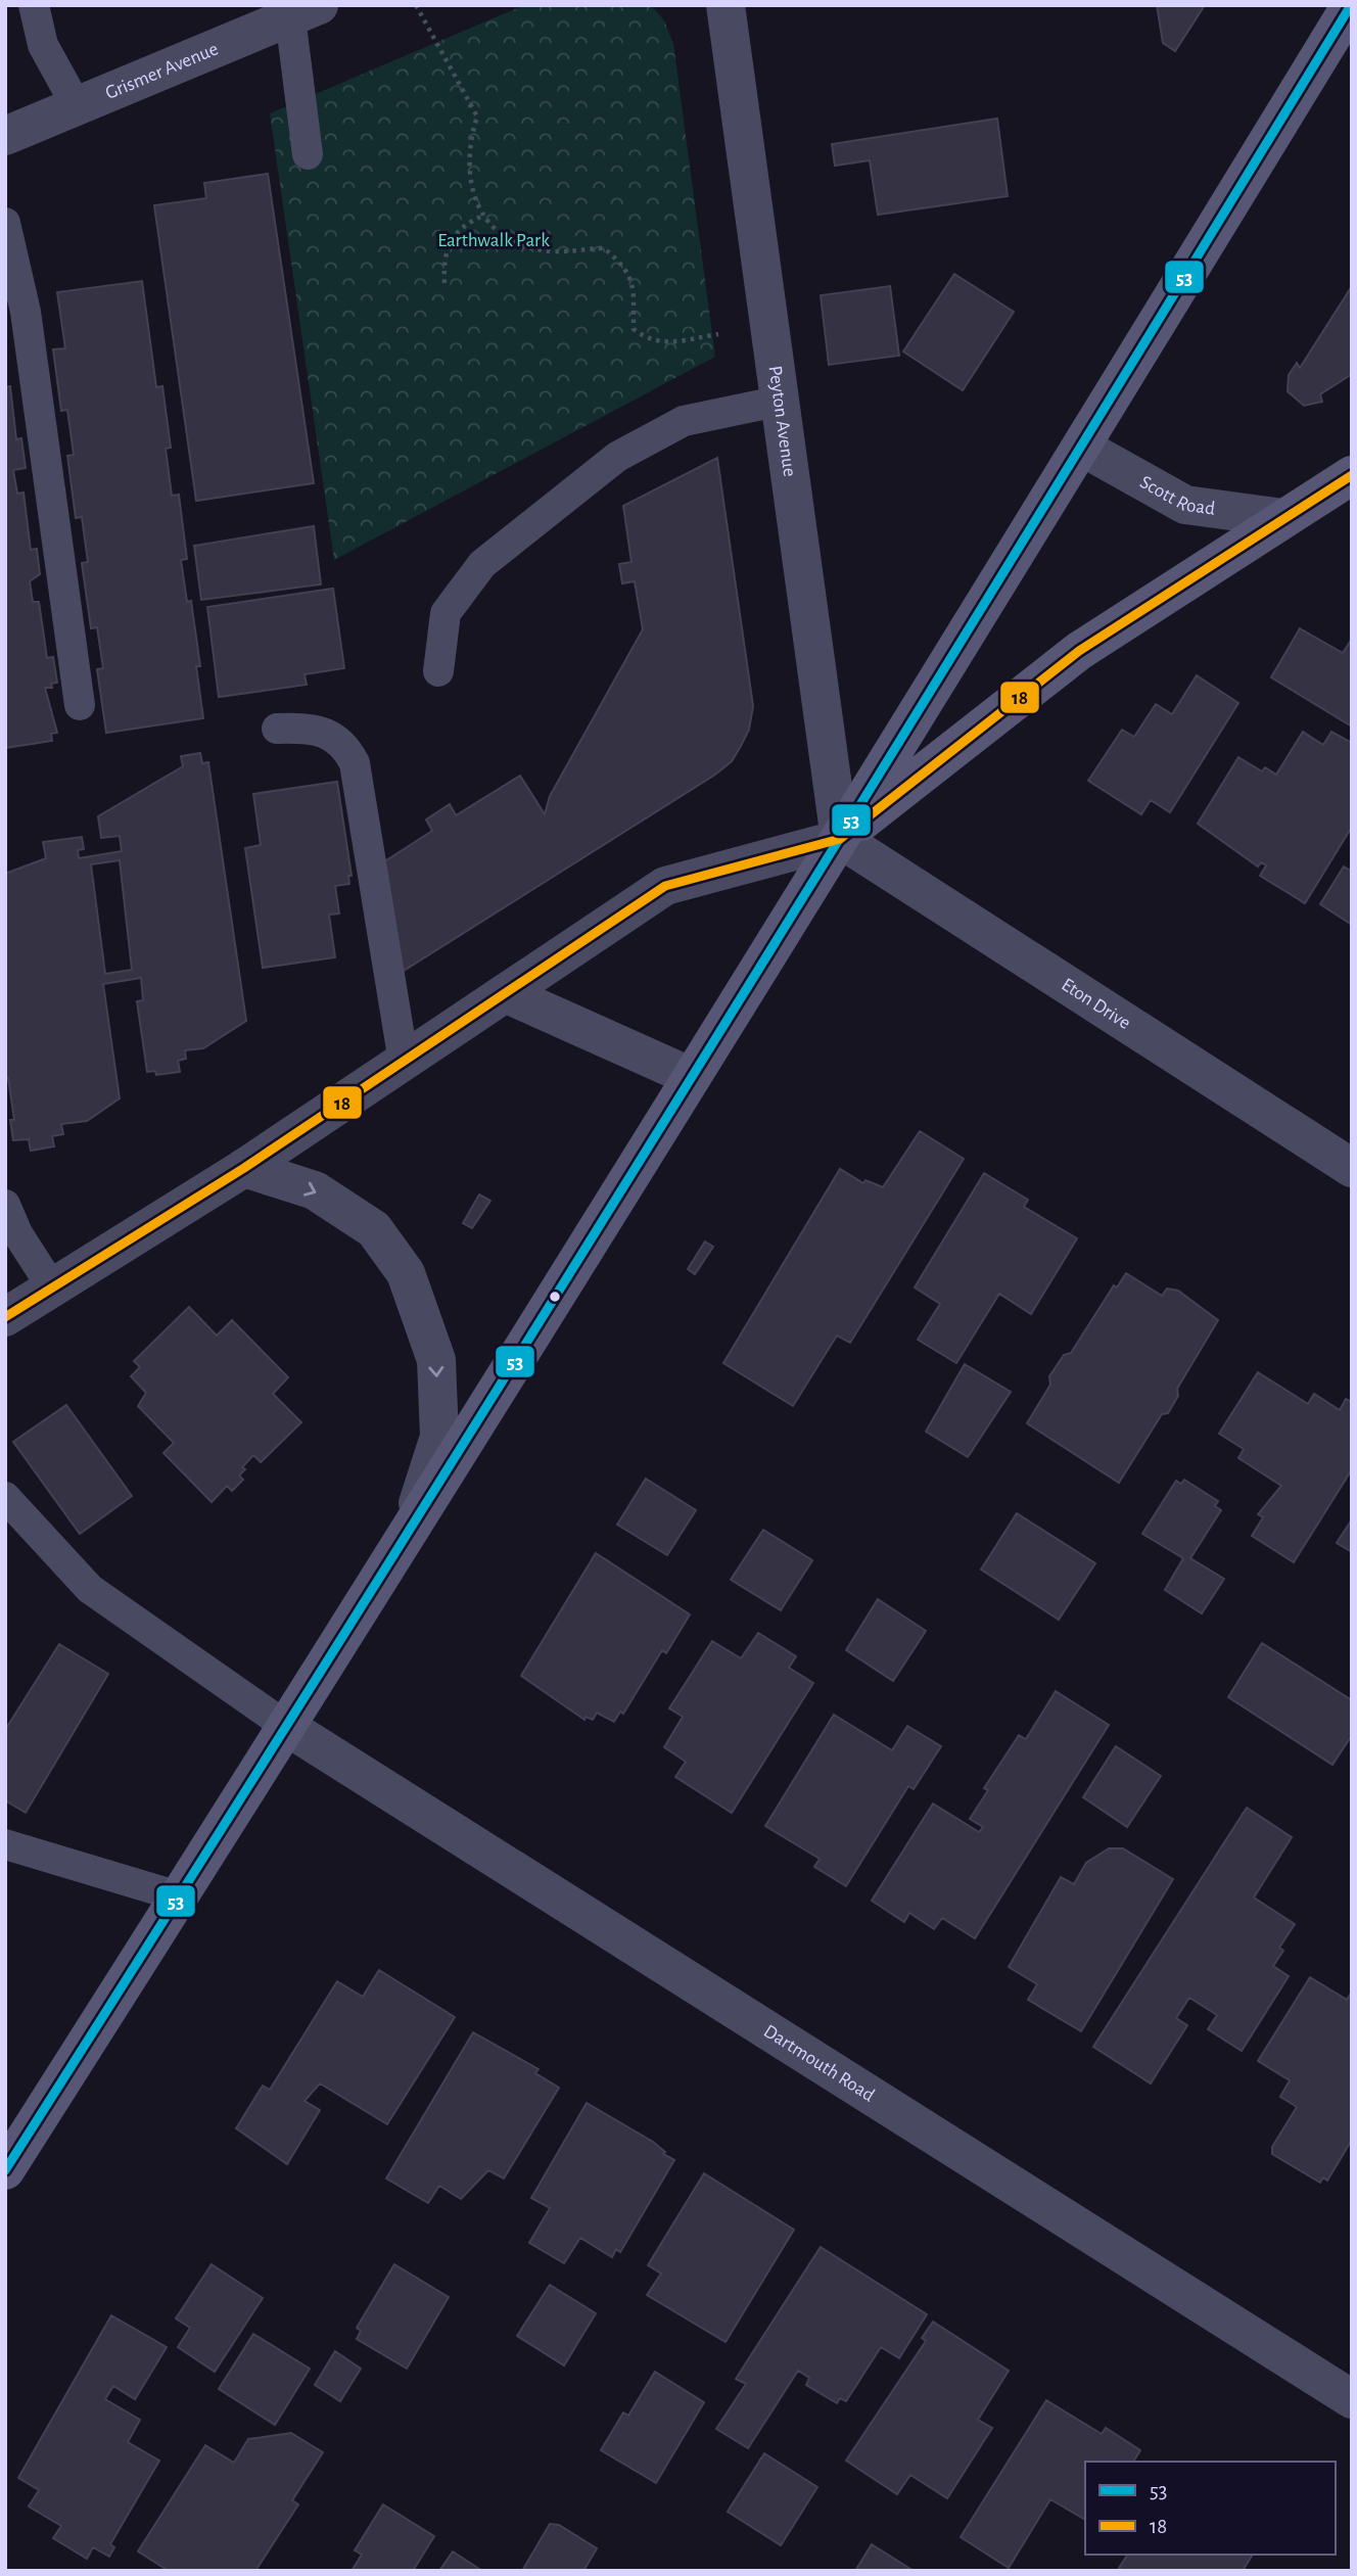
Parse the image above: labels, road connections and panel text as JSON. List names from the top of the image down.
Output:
{
  "streets": {
    "street": [
      "Grismer Avenue",
      "Peyton Avenue",
      "Scott Road",
      "Eton Drive",
      "Dartmouth Road"
    ]
  },
  "crossings": [
    ["Peyton Avenue", "Eton Drive"]
  ],
  "parks": ["Earthwalk Park"],
  "lines": ["transit line 53", "transit line 18"],
  "legend": ["53", "18"]
}
